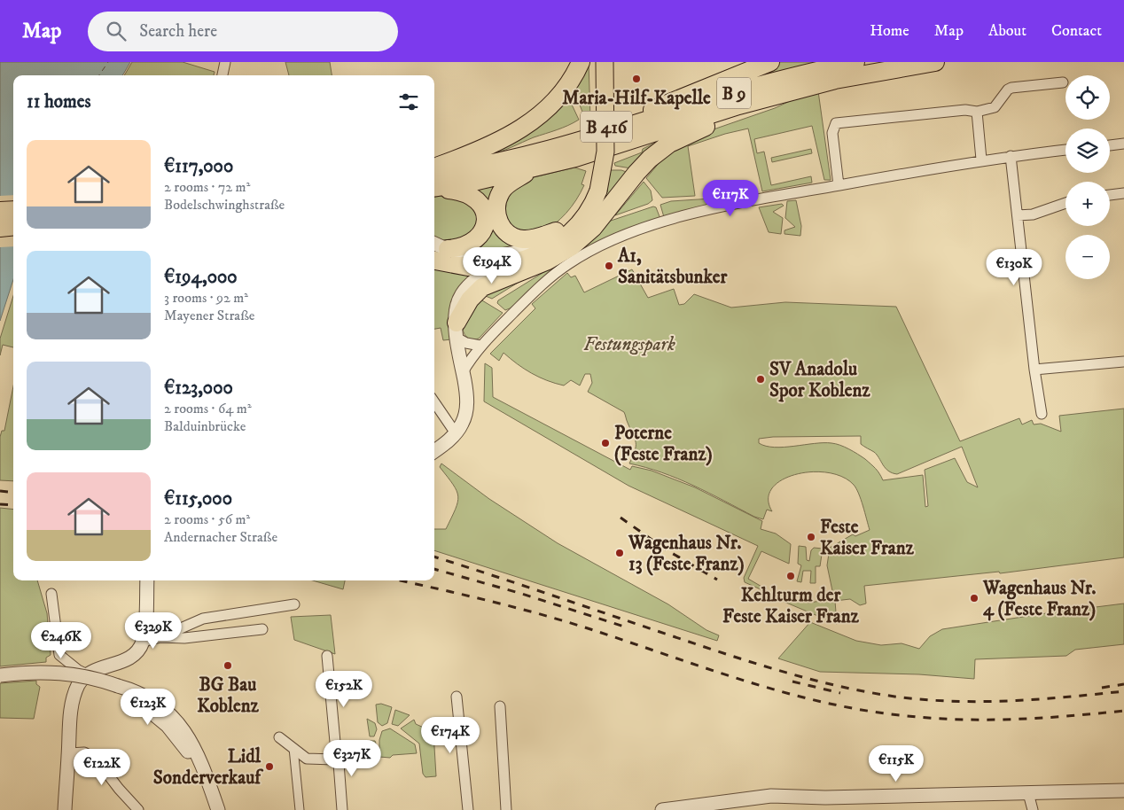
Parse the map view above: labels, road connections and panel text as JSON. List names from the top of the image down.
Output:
{
  "streets": {
    "highway": ["B 9", "B 416"]
  },
  "parks": ["Festungspark"],
  "places": [
    "Maria-Hilf-Kapelle",
    "A1, Sanitätsbunker",
    "SV Anadolu Spor Koblenz",
    "Poterne (Feste Franz)",
    "Feste Kaiser Franz",
    "Wagenhaus Nr. 13 (Feste Franz)",
    "Kehlturm der Feste Kaiser Franz",
    "Wagenhaus Nr. 4 (Feste Franz)",
    "BG Bau Koblenz",
    "Lidl Sonderverkauf"
  ],
  "page": {
    "header": "Map",
    "search": "Search here",
    "nav": [
      "Home",
      "Map",
      "About",
      "Contact"
    ],
    "map_buttons": ["+", "−"],
    "heading": "11 homes",
    "list": [
      {
        "name": "€117,000",
        "note": "2 rooms · 72 m² · Bodelschwinghstraße"
      },
      {
        "name": "€194,000",
        "note": "3 rooms · 92 m² · Mayener Straße"
      },
      {
        "name": "€123,000",
        "note": "2 rooms · 64 m² · Balduinbrücke"
      },
      {
        "name": "€115,000",
        "note": "2 rooms · 56 m² · Andernacher Straße"
      }
    ],
    "price": [
      "€117K",
      "€194K",
      "€130K",
      "€329K",
      "€246K",
      "€152K",
      "€123K",
      "€174K",
      "€327K",
      "€115K",
      "€122K"
    ]
  }
}
